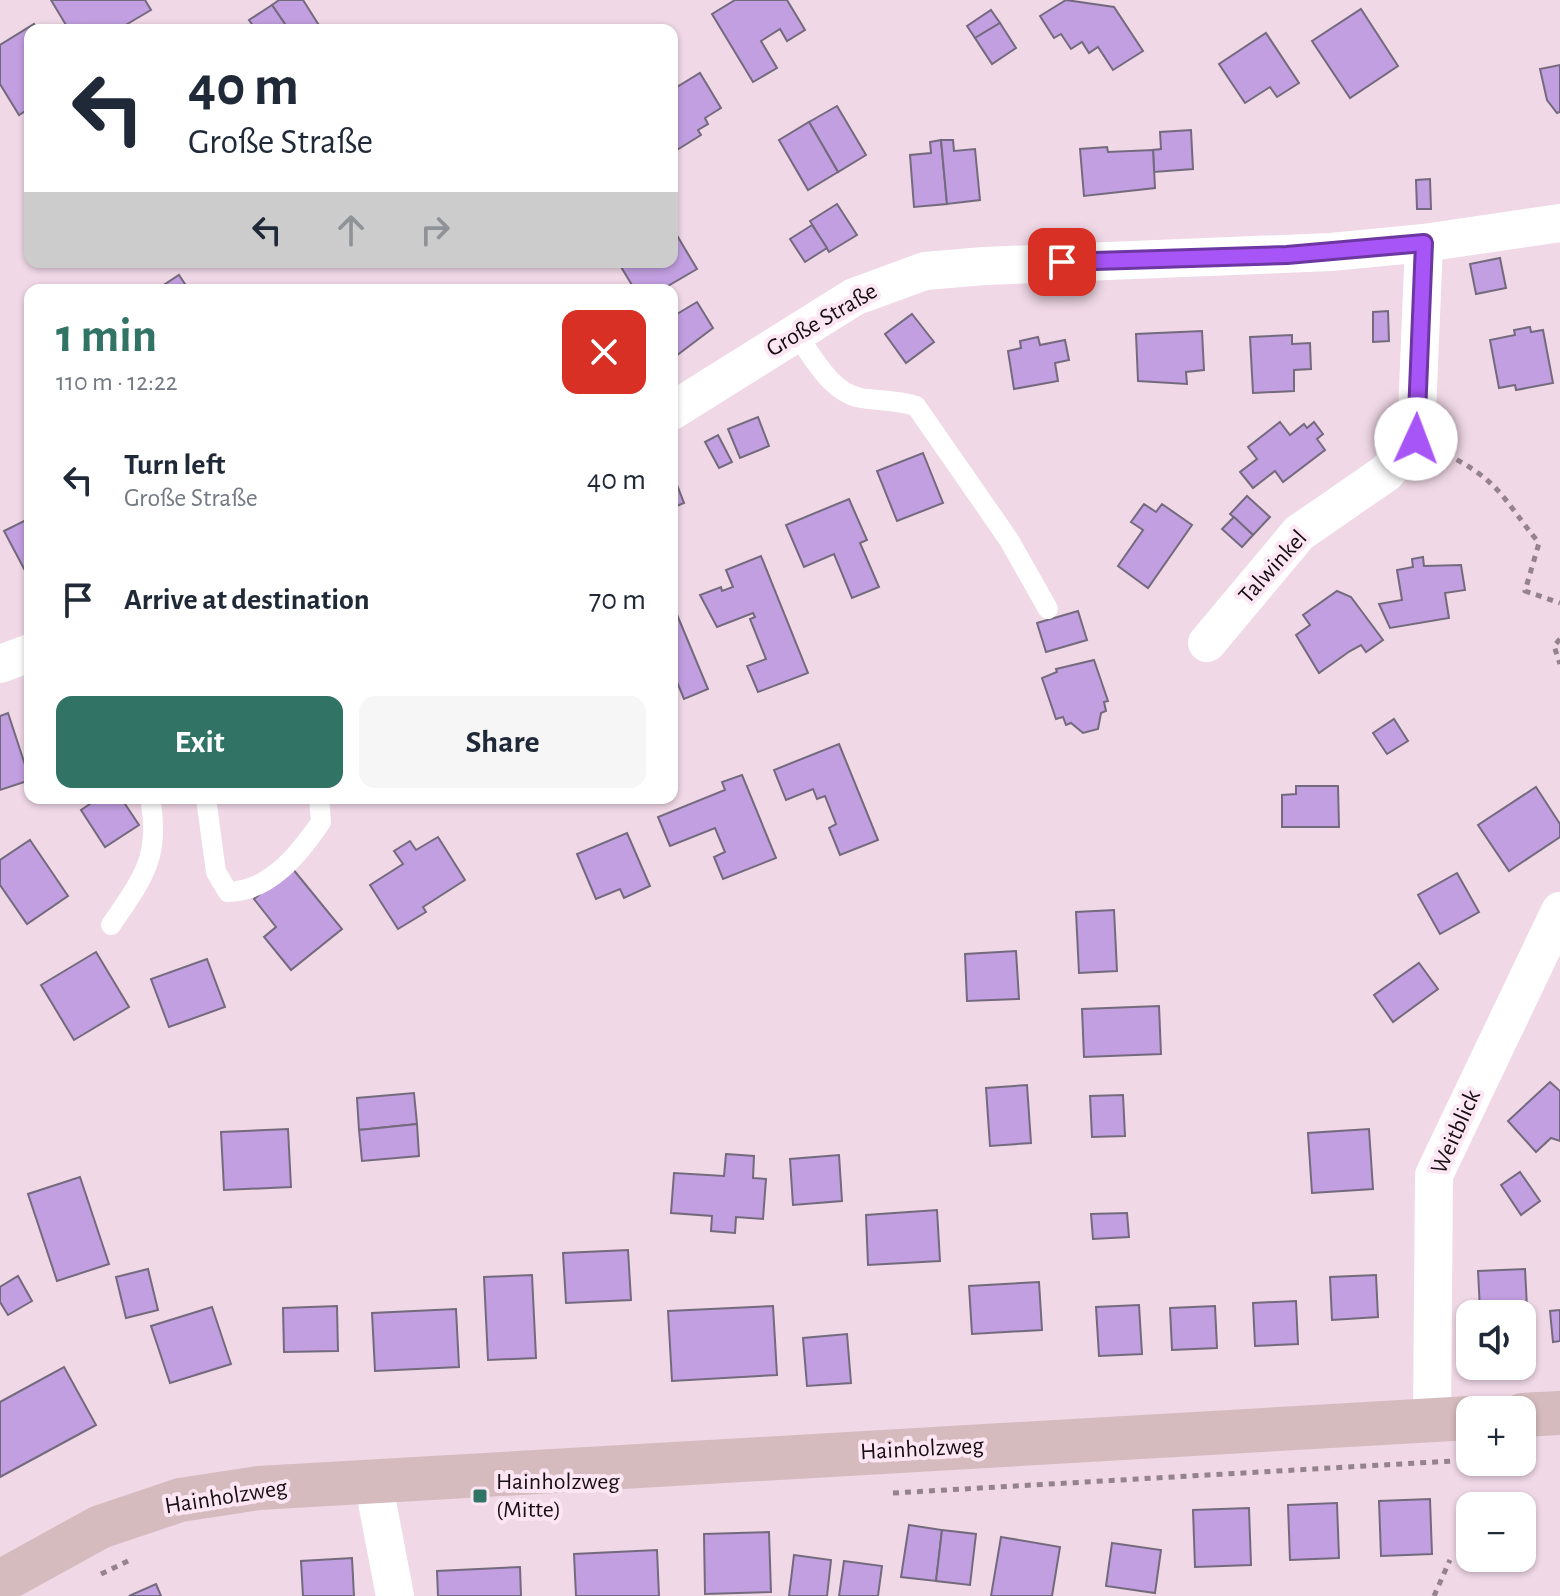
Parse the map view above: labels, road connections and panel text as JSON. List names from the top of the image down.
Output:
{
  "streets": {
    "street": [
      "Große Straße",
      "Talwinkel",
      "Weitblick",
      "Hainholzweg"
    ]
  },
  "crossings": [
    ["Weitblick", "Hainholzweg"]
  ],
  "places": {
    "transit": ["Hainholzweg (Mitte)"]
  },
  "page": {
    "turn": ["40 m", "Große Straße"],
    "heading": ["1 min", "110 m · 12:22"],
    "list": [
      {
        "name": "Turn left",
        "note": "Große Straße",
        "value": "40 m"
      },
      {
        "name": "Arrive at destination",
        "value": "70 m"
      }
    ],
    "buttons": ["Exit", "Share"],
    "map_buttons": ["+", "−"]
  }
}
